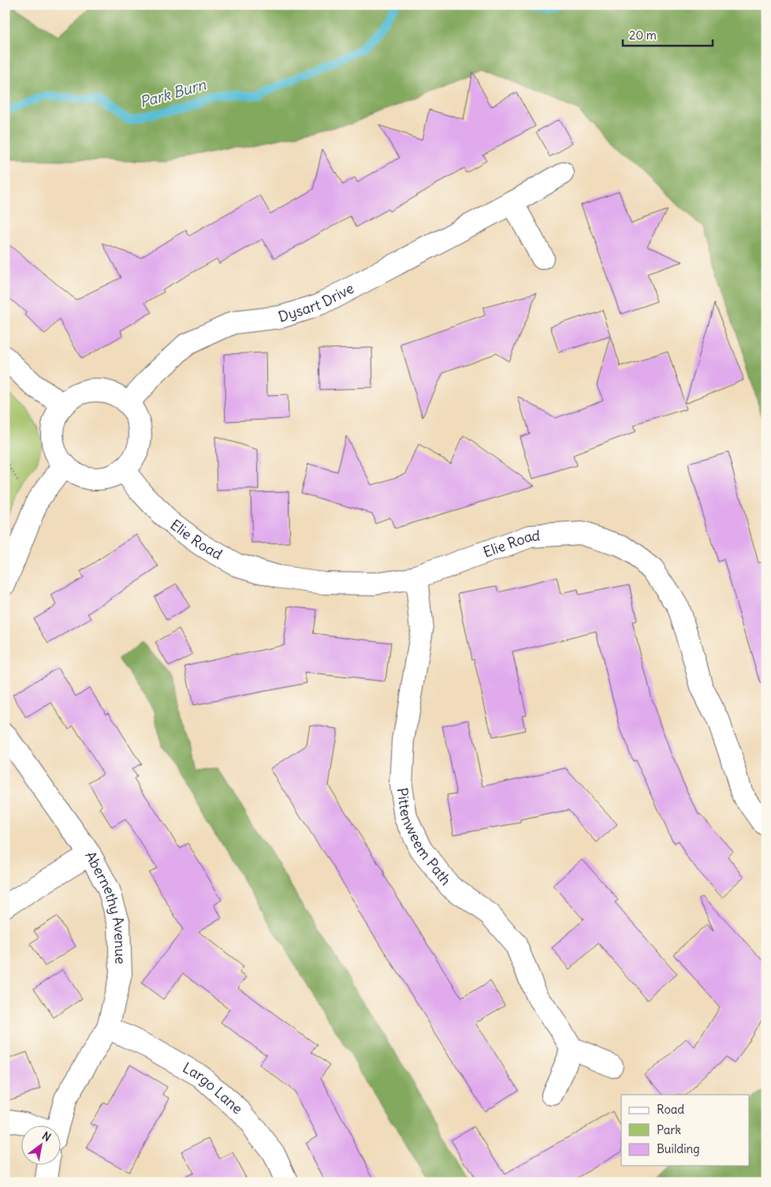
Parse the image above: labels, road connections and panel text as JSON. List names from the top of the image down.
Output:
{
  "streets": {
    "street": [
      "Dysart Drive",
      "Elie Road",
      "Pittenweem Path",
      "Abernethy Avenue",
      "Largo Lane"
    ]
  },
  "crossings": [
    ["Dysart Drive", "Elie Road"],
    ["Elie Road", "Pittenweem Path"],
    ["Abernethy Avenue", "Largo Lane"]
  ],
  "water": ["Park Burn"],
  "legend": ["Road", "Park", "Building"],
  "scale_bar": "20 m",
  "north": "top right"
}
